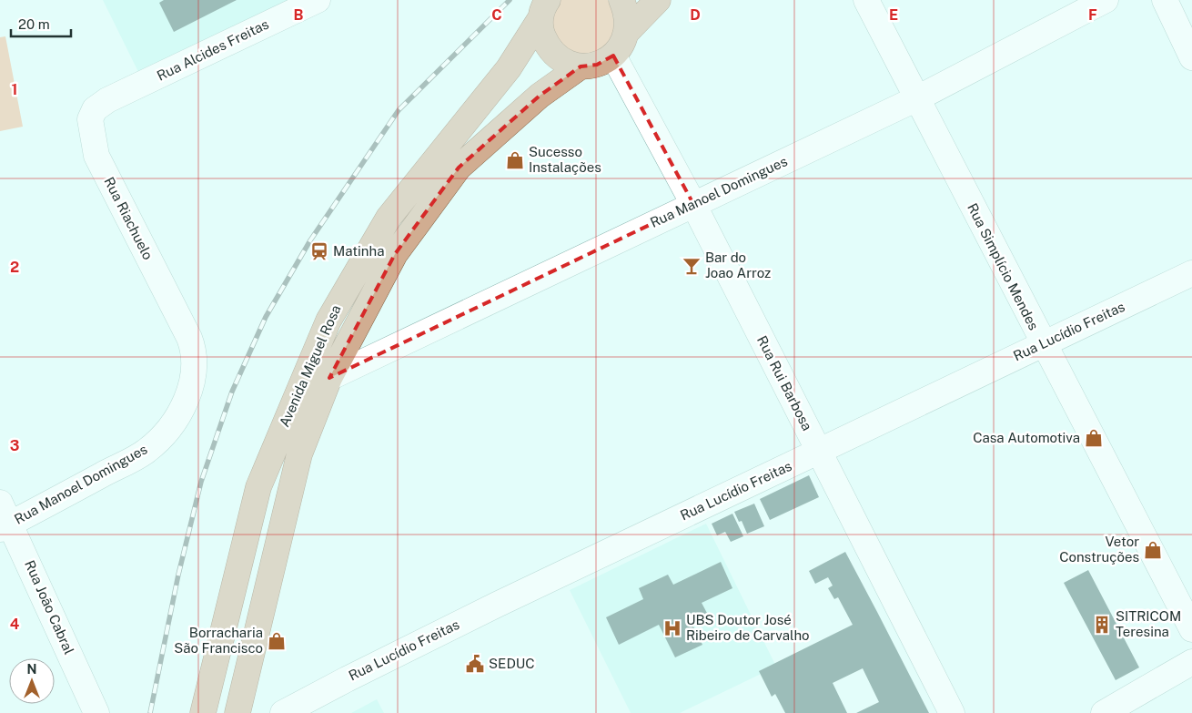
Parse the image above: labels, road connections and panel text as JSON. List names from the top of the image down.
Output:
{
  "streets": {
    "main road": ["Avenida Miguel Rosa"],
    "street": [
      "Rua Alcides Freitas",
      "Rua Manoel Domingues",
      "Rua Riachuelo",
      "Rua Simplício Mendes",
      "Rua Lucídio Freitas",
      "Rua Rui Barbosa",
      "Rua João Cabral"
    ]
  },
  "crossings": [
    ["Rua Alcides Freitas", "Rua Riachuelo"],
    ["Rua Manoel Domingues", "Rua Riachuelo"],
    ["Rua Manoel Domingues", "Rua Simplício Mendes"],
    ["Rua Manoel Domingues", "Avenida Miguel Rosa"],
    ["Rua Manoel Domingues", "Rua Rui Barbosa"],
    ["Rua Manoel Domingues", "Rua João Cabral"],
    ["Rua Simplício Mendes", "Rua Lucídio Freitas"],
    ["Rua Lucídio Freitas", "Rua Rui Barbosa"]
  ],
  "places": {
    "shop": [
      "Sucesso Instalações",
      "Casa Automotiva",
      "Vetor Construções",
      "Borracharia São Francisco"
    ],
    "station": ["Matinha"],
    "bar": ["Bar do Joao Arroz"],
    "building": ["SITRICOM Teresina"],
    "hospital": ["UBS Doutor José Ribeiro de Carvalho"],
    "public building": ["SEDUC"]
  },
  "scale_bar": "20 m",
  "north": "top",
  "grid": {
    "columns": [
      "B",
      "C",
      "D",
      "E",
      "F"
    ],
    "rows": [
      "1",
      "2",
      "3",
      "4"
    ]
  }
}
